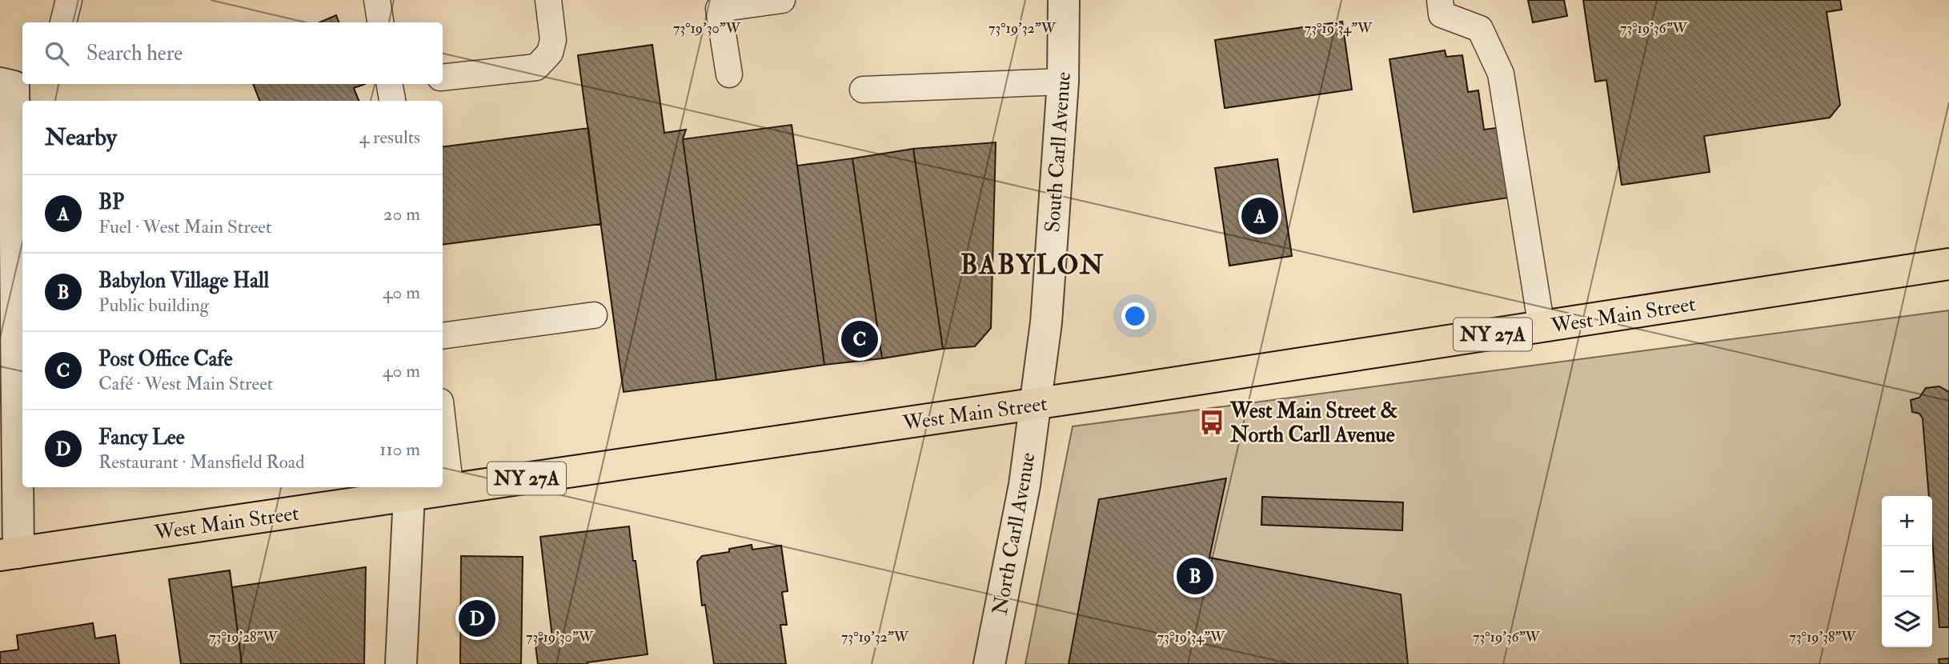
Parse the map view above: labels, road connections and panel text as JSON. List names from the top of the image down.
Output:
{
  "streets": {
    "main road": ["West Main Street", "NY 27A"],
    "street": ["South Carll Avenue", "North Carll Avenue"]
  },
  "crossings": [
    ["South Carll Avenue", "West Main Street"],
    ["South Carll Avenue", "North Carll Avenue"],
    ["West Main Street", "North Carll Avenue"]
  ],
  "districts": ["BABYLON"],
  "places": {
    "bus stop": ["West Main Street & North Carll Avenue"]
  },
  "page": {
    "search": "Search here",
    "heading": ["Nearby", "4 results"],
    "list": [
      {
        "mark": "A",
        "name": "BP",
        "note": "Fuel · West Main Street",
        "value": "20 m"
      },
      {
        "mark": "B",
        "name": "Babylon Village Hall",
        "note": "Public building",
        "value": "40 m"
      },
      {
        "mark": "C",
        "name": "Post Office Cafe",
        "note": "Café · West Main Street",
        "value": "40 m"
      },
      {
        "mark": "D",
        "name": "Fancy Lee",
        "note": "Restaurant · Mansfield Road",
        "value": "110 m"
      }
    ],
    "pins": [
      "A",
      "C",
      "B",
      "D"
    ],
    "map_buttons": ["+", "−"]
  },
  "coordinates": [
    "73°19'30\"W",
    "73°19'32\"W",
    "73°19'34\"W",
    "73°19'36\"W",
    "73°19'28\"W",
    "73°19'38\"W"
  ]
}
